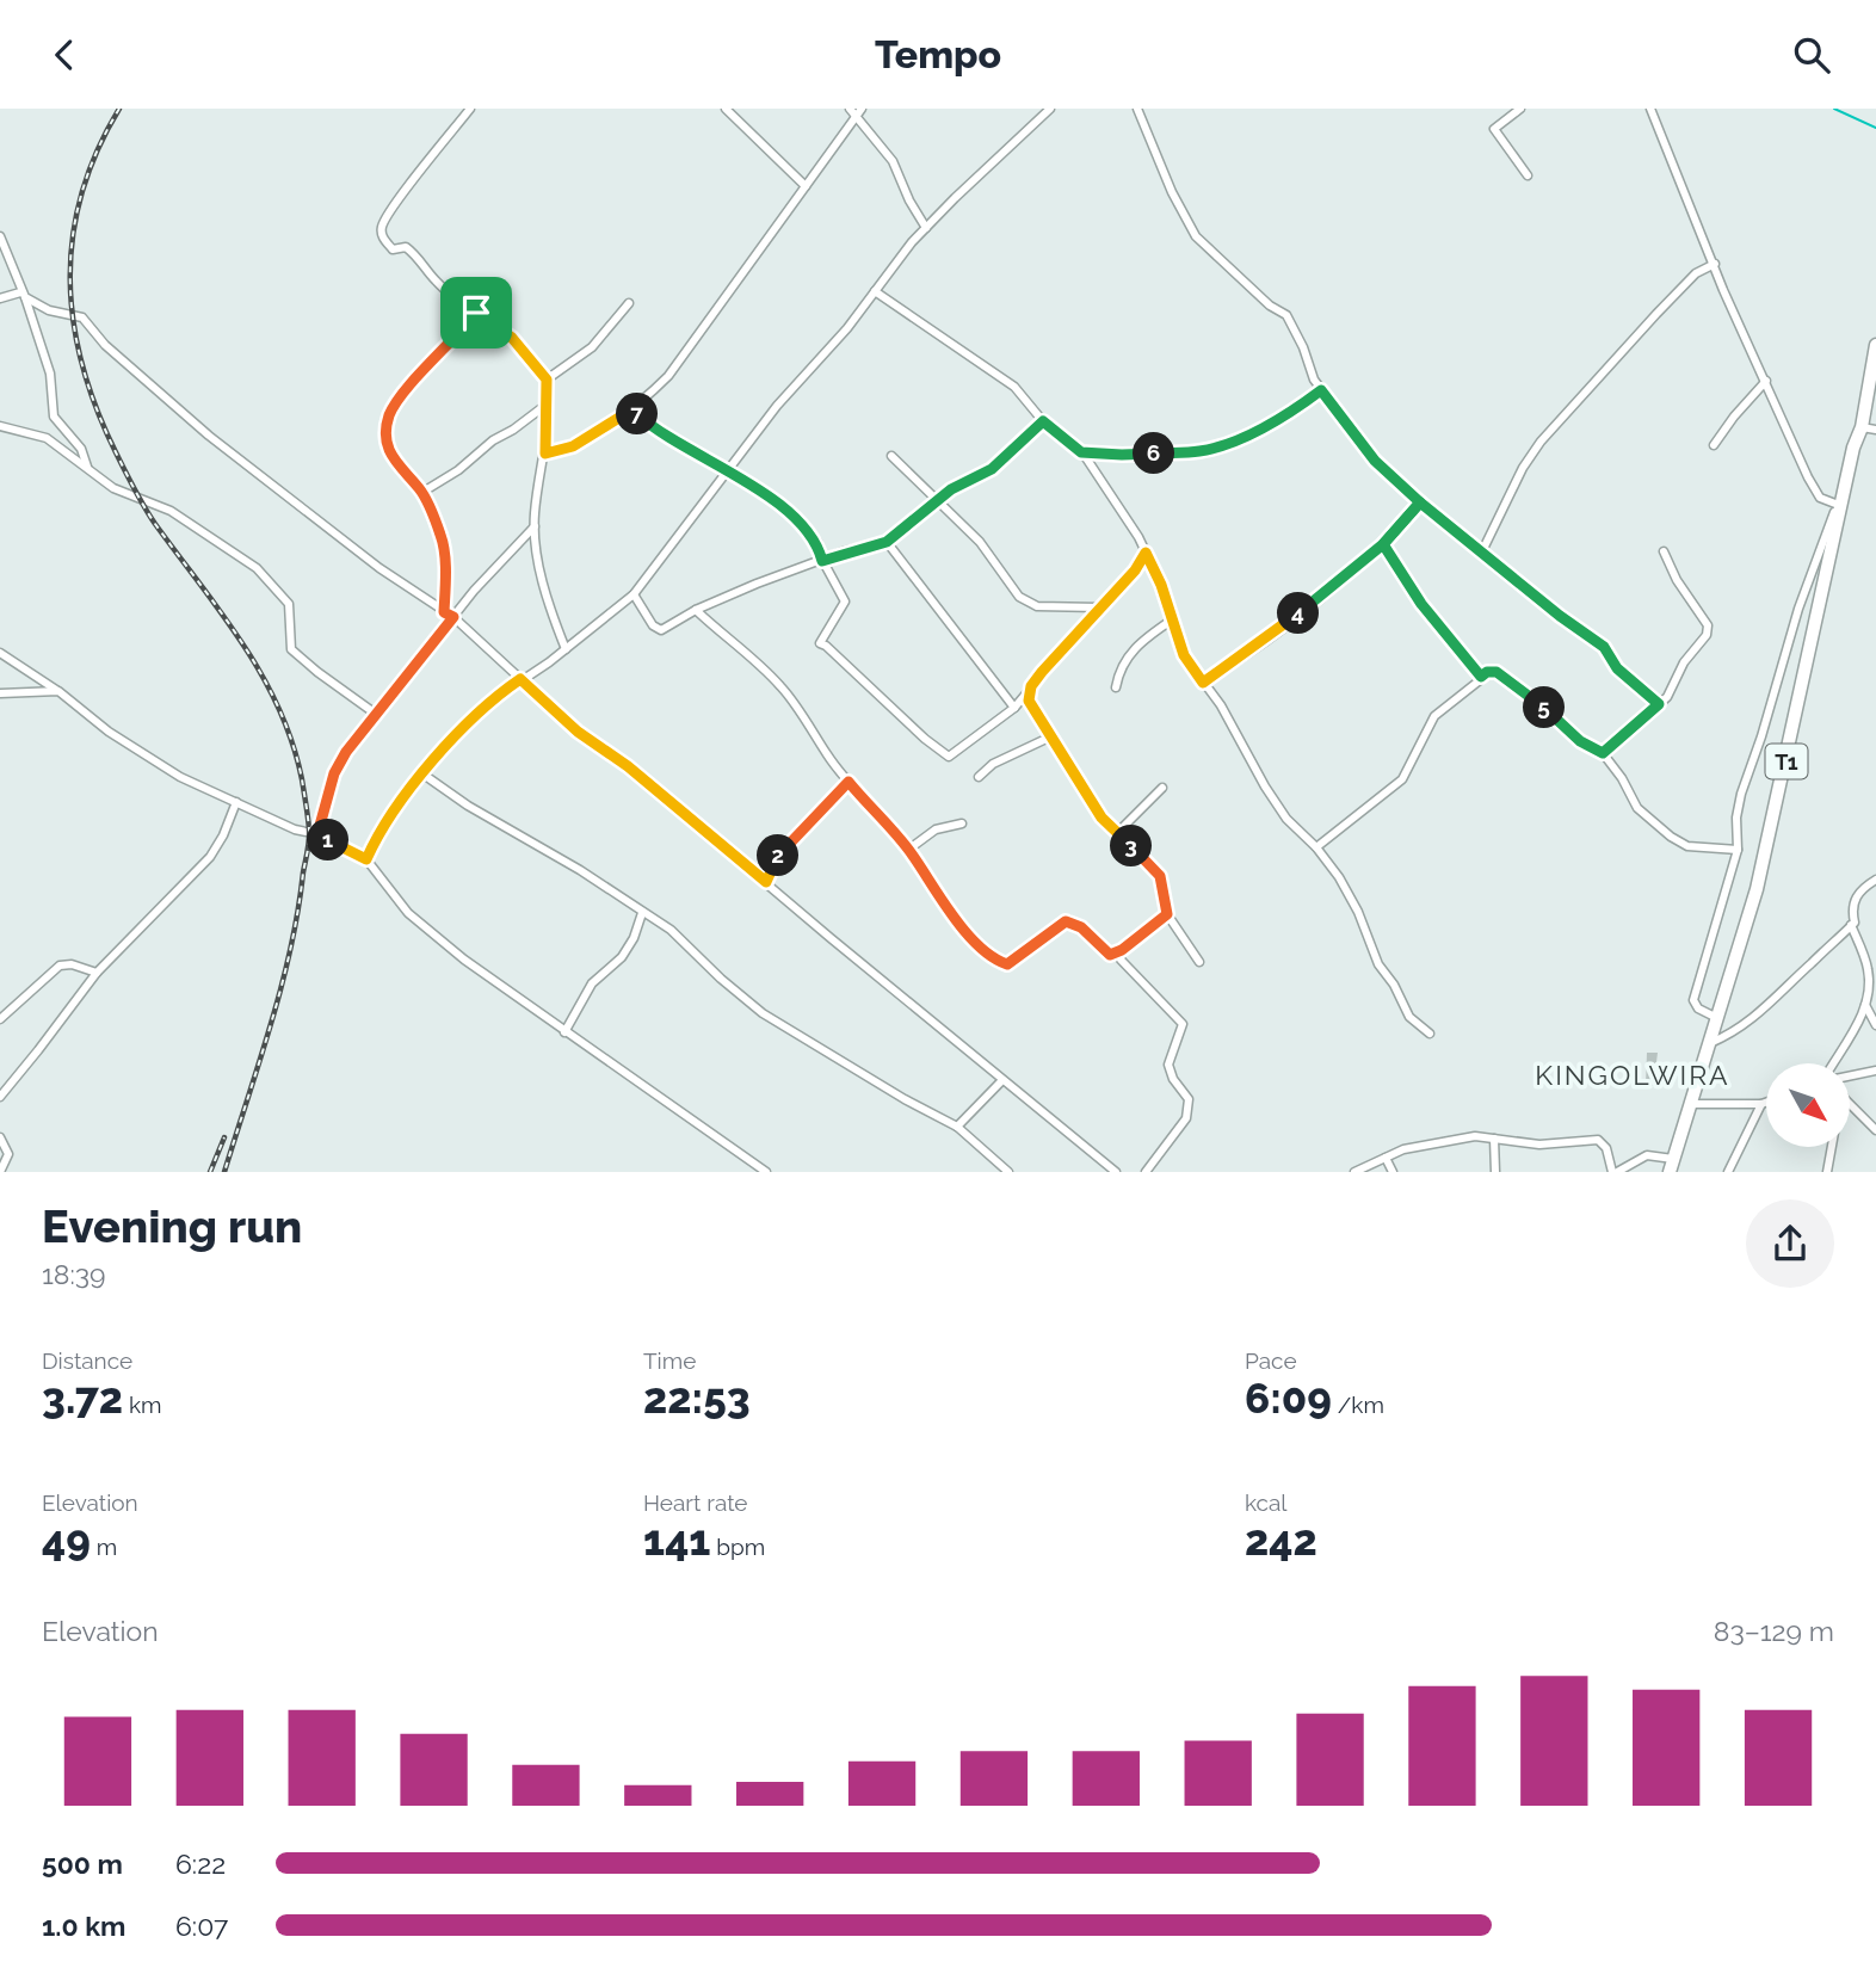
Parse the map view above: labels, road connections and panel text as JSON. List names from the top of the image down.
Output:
{
  "streets": {
    "highway": ["T1"]
  },
  "districts": ["KINGOLWIRA"],
  "north": "bottom right",
  "page": {
    "header": "Tempo",
    "pins": [
      "7",
      "6",
      "4",
      "5",
      "1",
      "3",
      "2"
    ],
    "heading": ["Evening run", "18:39"],
    "stats": [
      ["Distance", "3.72 km"],
      ["Time", "22:53"],
      ["Pace", "6:09 /km"],
      ["Elevation", "49 m"],
      ["Heart rate", "141 bpm"],
      ["kcal", "242"]
    ],
    "chart": ["Elevation", "83–129 m"],
    "list": [
      {
        "name": "500 m",
        "note": "6:22"
      },
      {
        "name": "1.0 km",
        "note": "6:07"
      }
    ]
  }
}
